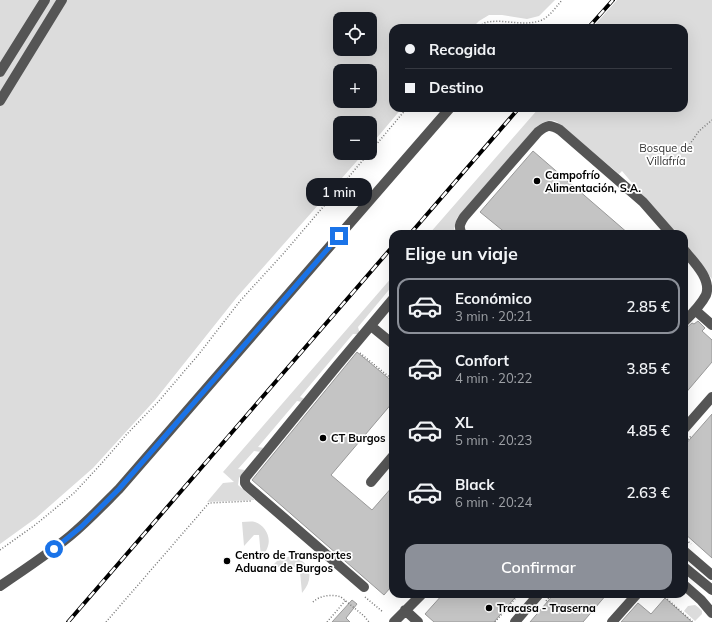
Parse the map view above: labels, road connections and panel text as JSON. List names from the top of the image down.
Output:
{
  "parks": ["Bosque de Villafría"],
  "places": [
    "Campofrío Alimentación, S.A.",
    "CT Burgos",
    "Centro de Transportes Aduana de Burgos",
    "Tracasa - Traserna"
  ],
  "page": {
    "map_buttons": ["+", "−"],
    "banner": ["Recogida", "Destino"],
    "bubble": "1 min",
    "heading": "Elige un viaje",
    "list": [
      {
        "name": "Económico",
        "note": "3 min · 20:21",
        "value": "2.85 €"
      },
      {
        "name": "Confort",
        "note": "4 min · 20:22",
        "value": "3.85 €"
      },
      {
        "name": "XL",
        "note": "5 min · 20:23",
        "value": "4.85 €"
      },
      {
        "name": "Black",
        "note": "6 min · 20:24",
        "value": "2.63 €"
      }
    ],
    "buttons": "Confirmar"
  }
}
